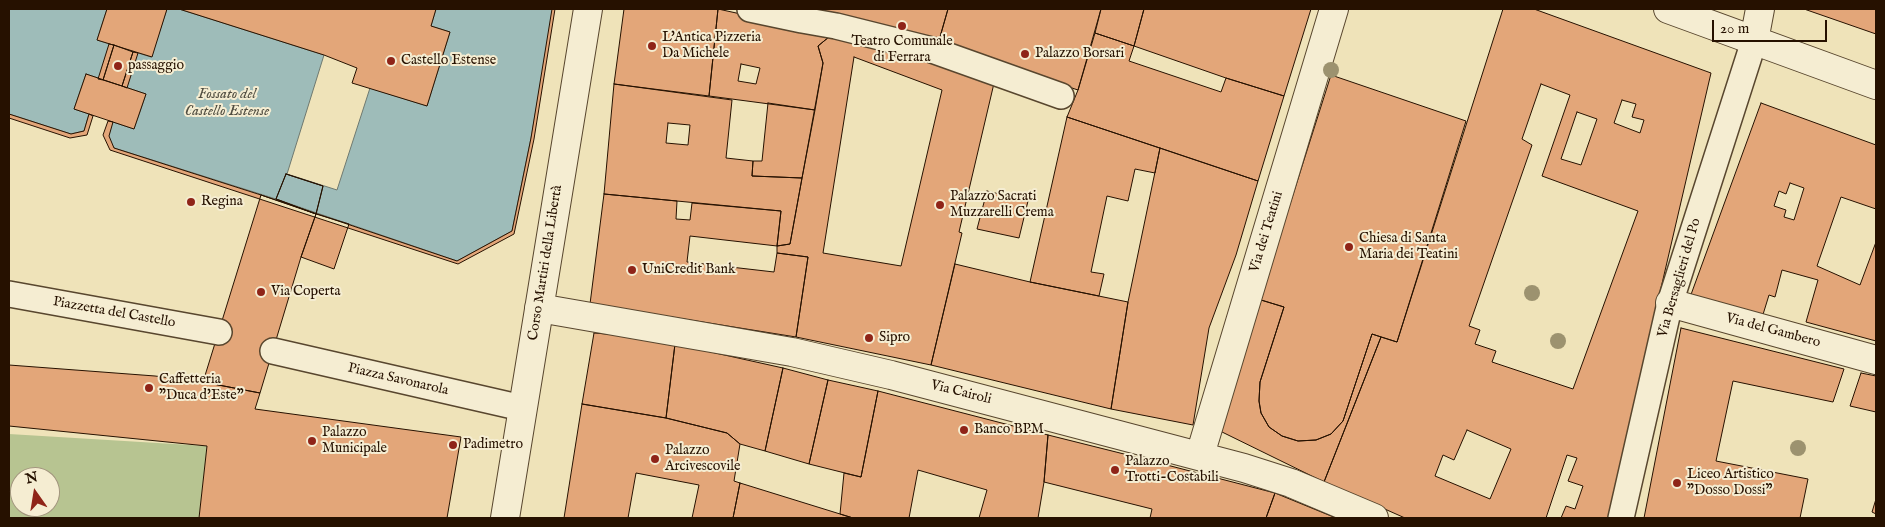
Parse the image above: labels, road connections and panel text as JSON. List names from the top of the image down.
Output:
{
  "streets": {
    "street": [
      "Via dei Teatini",
      "Corso Martiri della Libertà",
      "Via Bersaglieri del Po",
      "Piazzetta del Castello",
      "Via del Gambero",
      "Piazza Savonarola",
      "Via Cairoli"
    ]
  },
  "crossings": [
    ["Via dei Teatini", "Via Cairoli"],
    ["Corso Martiri della Libertà", "Piazza Savonarola"],
    ["Corso Martiri della Libertà", "Via Cairoli"],
    ["Via Bersaglieri del Po", "Via del Gambero"]
  ],
  "water": ["Fossato del Castello Estense"],
  "places": [
    "Teatro Comunale di Ferrara",
    "L'Antica Pizzeria Da Michele",
    "Palazzo Borsari",
    "Castello Estense",
    "passaggio",
    "Regina",
    "Palazzo Sacrati Muzzarelli Crema",
    "Chiesa di Santa Maria dei Teatini",
    "UniCredit Bank",
    "Via Coperta",
    "Sipro",
    "Caffetteria \"Duca d'Este\"",
    "Banco BPM",
    "Palazzo Municipale",
    "Padimetro",
    "Palazzo Arcivescovile",
    "Palazzo Trotti-Costabili",
    "Liceo Artistico \"Dosso Dossi\""
  ],
  "scale_bar": "20 m",
  "north": "top"
}
